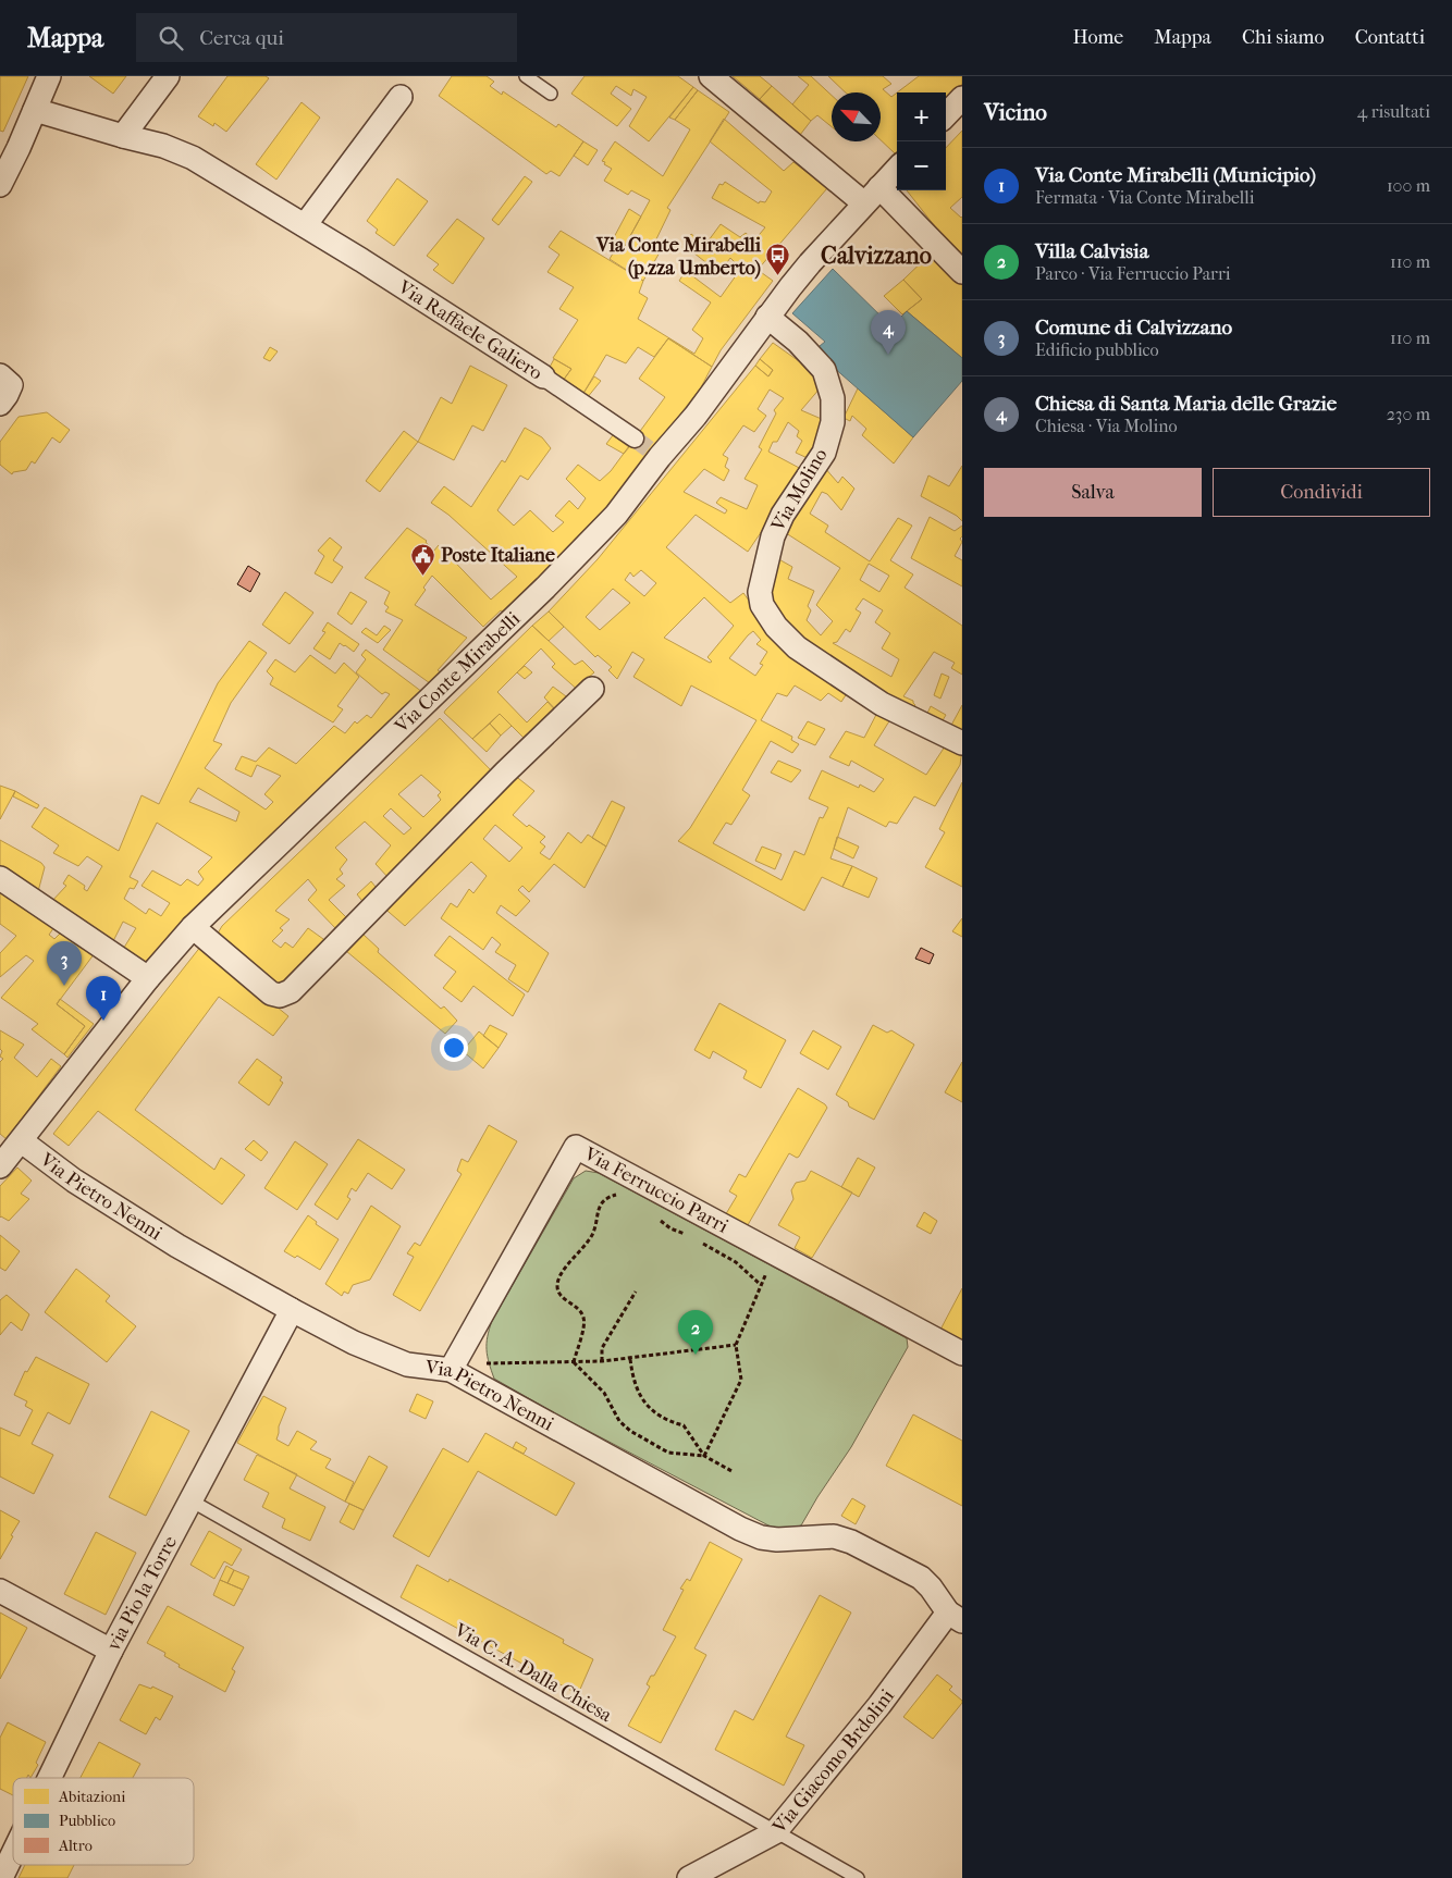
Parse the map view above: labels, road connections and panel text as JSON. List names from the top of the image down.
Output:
{
  "streets": {
    "street": [
      "Via Raffaele Galiero",
      "Via Molino",
      "Via Conte Mirabelli",
      "Via Ferruccio Parri",
      "Via Pietro Nenni",
      "via Pio la Torre",
      "Via Giacomo Brdolini"
    ],
    "lane": ["Via C. A. Dalla Chiesa"]
  },
  "crossings": [
    ["Via Raffaele Galiero", "Via Conte Mirabelli"],
    ["Via Molino", "Via Conte Mirabelli"],
    ["Via Conte Mirabelli", "Via Pietro Nenni"],
    ["Via Ferruccio Parri", "Via Pietro Nenni"],
    ["Via Pietro Nenni", "via Pio la Torre"],
    ["Via Pietro Nenni", "Via Giacomo Brdolini"],
    ["via Pio la Torre", "Via C. A. Dalla Chiesa"],
    ["Via C. A. Dalla Chiesa", "Via Giacomo Brdolini"]
  ],
  "districts": ["Calvizzano"],
  "places": {
    "bus stop": ["Via Conte Mirabelli (p.zza Umberto)"],
    "public building": ["Poste Italiane"]
  },
  "legend": ["Abitazioni", "Pubblico", "Altro"],
  "north": "top left",
  "page": {
    "header": "Mappa",
    "search": "Cerca qui",
    "nav": [
      "Home",
      "Mappa",
      "Chi siamo",
      "Contatti"
    ],
    "heading": ["Vicino", "4 risultati"],
    "map_buttons": ["+", "−"],
    "list": [
      {
        "mark": "1",
        "name": "Via Conte Mirabelli (Municipio)",
        "note": "Fermata · Via Conte Mirabelli",
        "value": "100 m"
      },
      {
        "mark": "2",
        "name": "Villa Calvisia",
        "note": "Parco · Via Ferruccio Parri",
        "value": "110 m"
      },
      {
        "mark": "3",
        "name": "Comune di Calvizzano",
        "note": "Edificio pubblico",
        "value": "110 m"
      },
      {
        "mark": "4",
        "name": "Chiesa di Santa Maria delle Grazie",
        "note": "Chiesa · Via Molino",
        "value": "230 m"
      }
    ],
    "pins": [
      "4",
      "3",
      "1",
      "2"
    ],
    "buttons": ["Salva", "Condividi"]
  }
}
